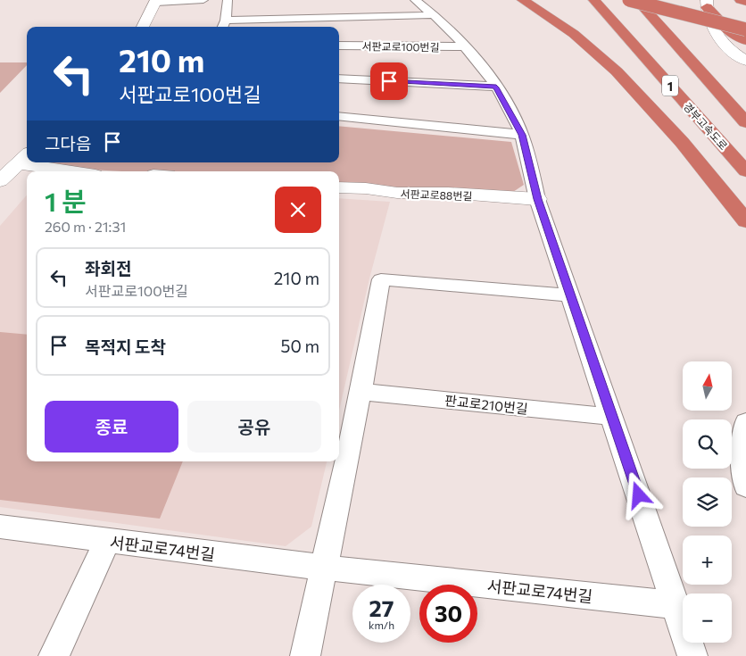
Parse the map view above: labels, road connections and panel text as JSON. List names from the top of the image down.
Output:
{
  "streets": {
    "highway": ["1", "경부고속도로"],
    "street": [
      "서판교로100번길",
      "서판교로88번길",
      "판교로210번길",
      "서판교로74번길"
    ]
  },
  "north": "top",
  "page": {
    "turn": ["210 m", "서판교로100번길"],
    "then": "그다음",
    "heading": ["1 분", "260 m · 21:31"],
    "list": [
      {
        "name": "좌회전",
        "note": "서판교로100번길",
        "value": "210 m"
      },
      {
        "name": "목적지 도착",
        "value": "50 m"
      }
    ],
    "map_buttons": ["+", "−"],
    "buttons": ["종료", "공유"],
    "speed": "27 km/h",
    "limit": "30"
  }
}
